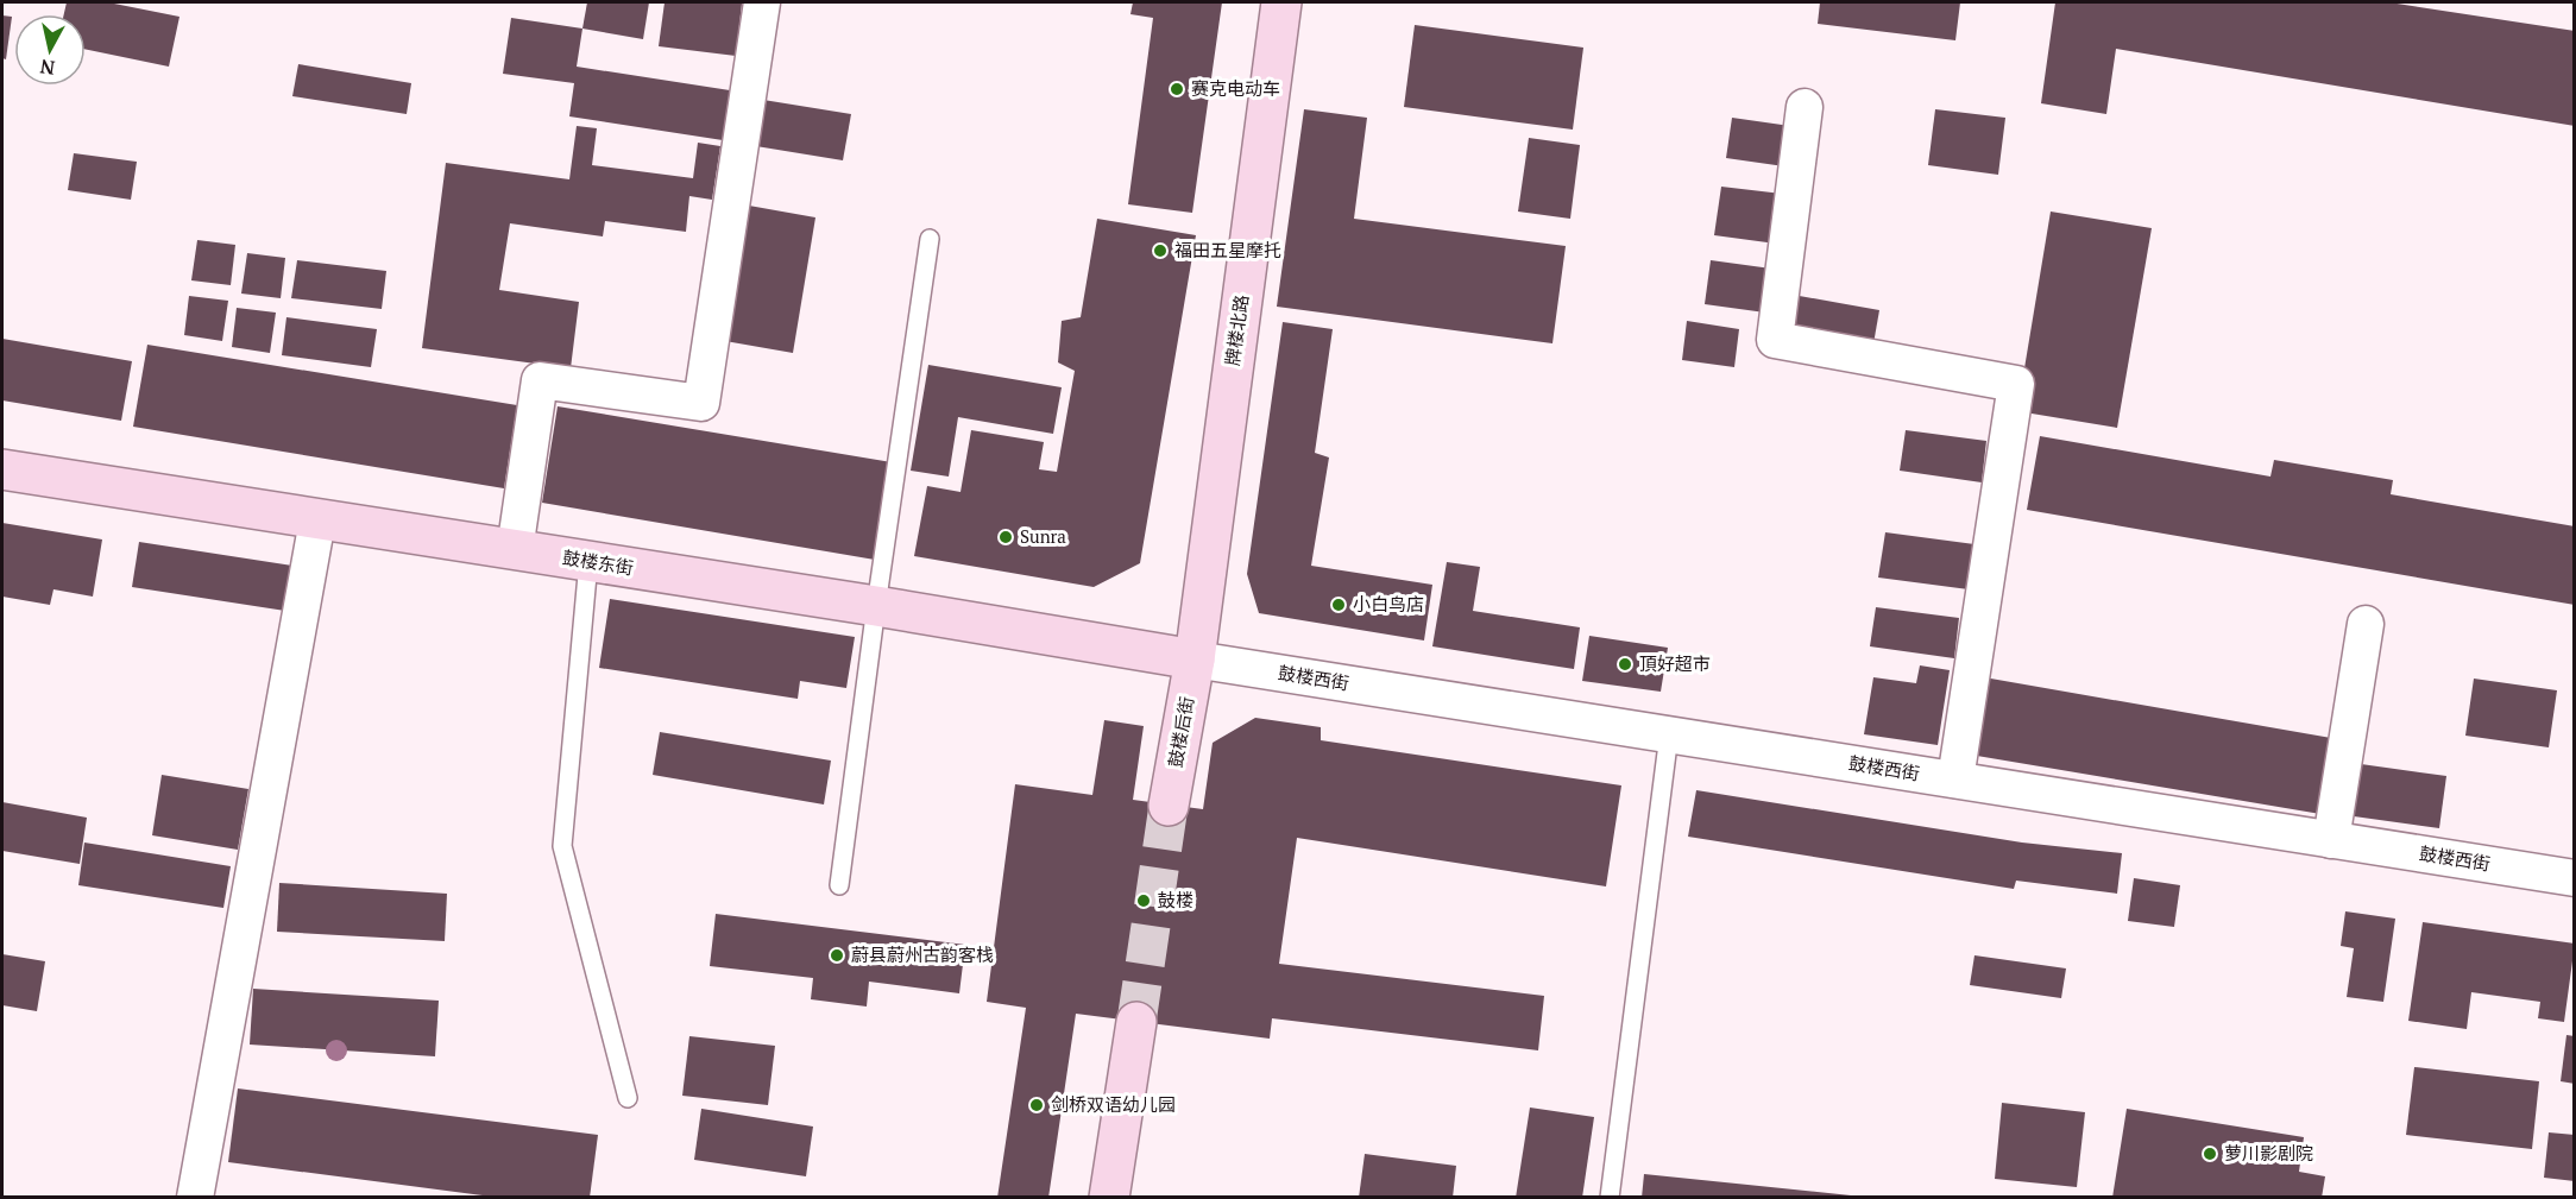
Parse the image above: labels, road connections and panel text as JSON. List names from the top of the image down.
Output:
{
  "streets": {
    "main road": ["牌楼北路", "鼓楼东街", "鼓楼后街"],
    "street": ["鼓楼西街"]
  },
  "crossings": [
    ["牌楼北路", "鼓楼东街"],
    ["牌楼北路", "鼓楼西街"],
    ["牌楼北路", "鼓楼后街"],
    ["鼓楼东街", "鼓楼西街"],
    ["鼓楼东街", "鼓楼后街"],
    ["鼓楼西街", "鼓楼后街"]
  ],
  "places": [
    "赛克电动车",
    "福田五星摩托",
    "Sunra",
    "小白鸟店",
    "頂好超市",
    "鼓楼",
    "蔚县蔚州古韵客栈",
    "剑桥双语幼儿园",
    "萝川影剧院"
  ],
  "north": "bottom"
}
